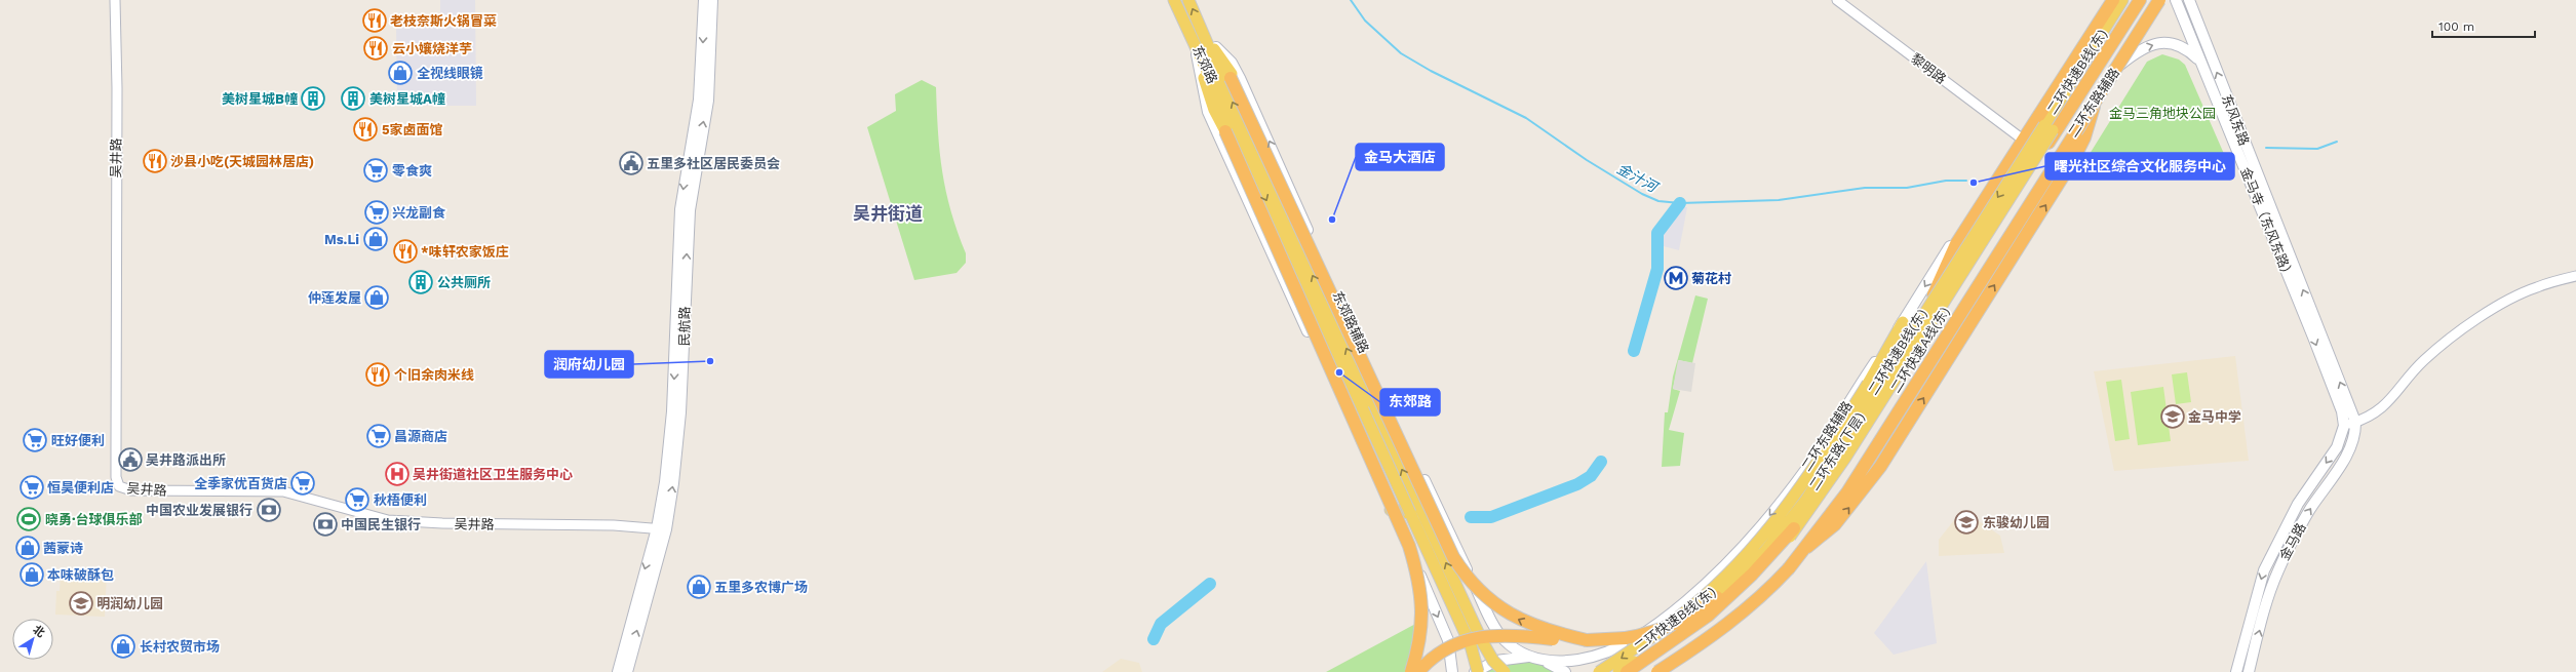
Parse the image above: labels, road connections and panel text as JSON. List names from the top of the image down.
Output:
{
  "streets": {
    "highway": ["二环快速B线(东)", "二环快速A线(东)"],
    "main road": [
      "东郊路",
      "二环东路辅路",
      "东风东路",
      "金马寺（东风东路）",
      "东郊路辅路",
      "民航路",
      "二环东路(下层)",
      "金马路"
    ],
    "street": ["黎明路", "吴井路"]
  },
  "crossings": [
    ["东郊路", "东郊路辅路"],
    ["黎明路", "二环东路辅路"],
    ["二环东路辅路", "东郊路辅路"],
    ["东风东路", "金马路"],
    ["吴井路", "民航路"],
    ["金马寺（东风东路）", "金马路"]
  ],
  "one_way": ["东风东路", "金马寺（东风东路）"],
  "districts": ["吴井街道"],
  "water": ["金汁河"],
  "parks": ["金马三角地块公园"],
  "places": {
    "restaurant": [
      "老枝奈斯火锅冒菜",
      "云小孃烧洋芋",
      "5家卤面馆",
      "沙县小吃(天城园林居店)",
      "*味轩农家饭庄",
      "个旧余肉米线"
    ],
    "shop": [
      "全视线眼镜",
      "Ms.Li",
      "仲莲发屋",
      "茜蒙诗",
      "本味破酥包",
      "五里多农博广场",
      "长村农贸市场"
    ],
    "building": ["美树星城B幢", "美树星城A幢", "公共厕所"],
    "public building": ["五里多社区居民委员会", "吴井路派出所"],
    "supermarket": [
      "零食爽",
      "兴龙副食",
      "昌源商店",
      "旺好便利",
      "全季家优百货店",
      "恒昊便利店",
      "秋梧便利"
    ],
    "other": [
      "曙光社区综合文化服务中心",
      "金马大酒店",
      "润府幼儿园",
      "东郊路"
    ],
    "metro station": ["菊花村"],
    "school or university": ["金马中学", "东骏幼儿园", "明润幼儿园"],
    "hospital": ["吴井街道社区卫生服务中心"],
    "bank": ["中国农业发展银行", "中国民生银行"],
    "sports": ["晓勇·台球俱乐部"]
  },
  "scale_bar": "100 m",
  "north": "top right"
}
